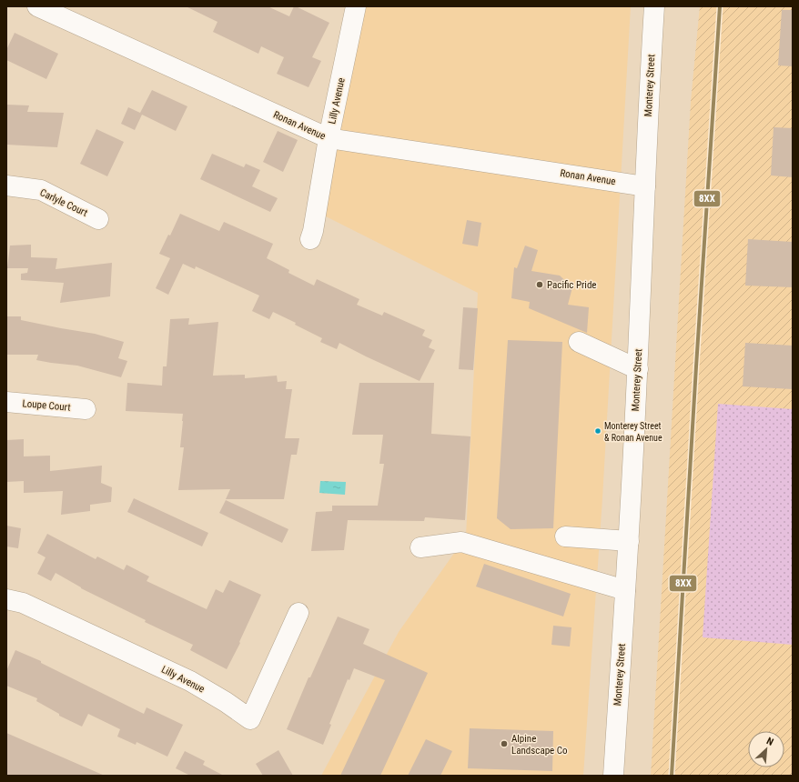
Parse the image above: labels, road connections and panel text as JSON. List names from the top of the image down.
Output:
{
  "streets": {
    "street": [
      "Monterey Street",
      "Lilly Avenue",
      "Ronan Avenue",
      "Carlyle Court",
      "Loupe Court"
    ]
  },
  "crossings": [
    ["Monterey Street", "Ronan Avenue"],
    ["Lilly Avenue", "Ronan Avenue"]
  ],
  "places": ["Pacific Pride", "Monterey Street & Ronan Avenue", "Alpine Landscape Co"],
  "lines": ["transit line 8XX"],
  "north": "top right"
}
